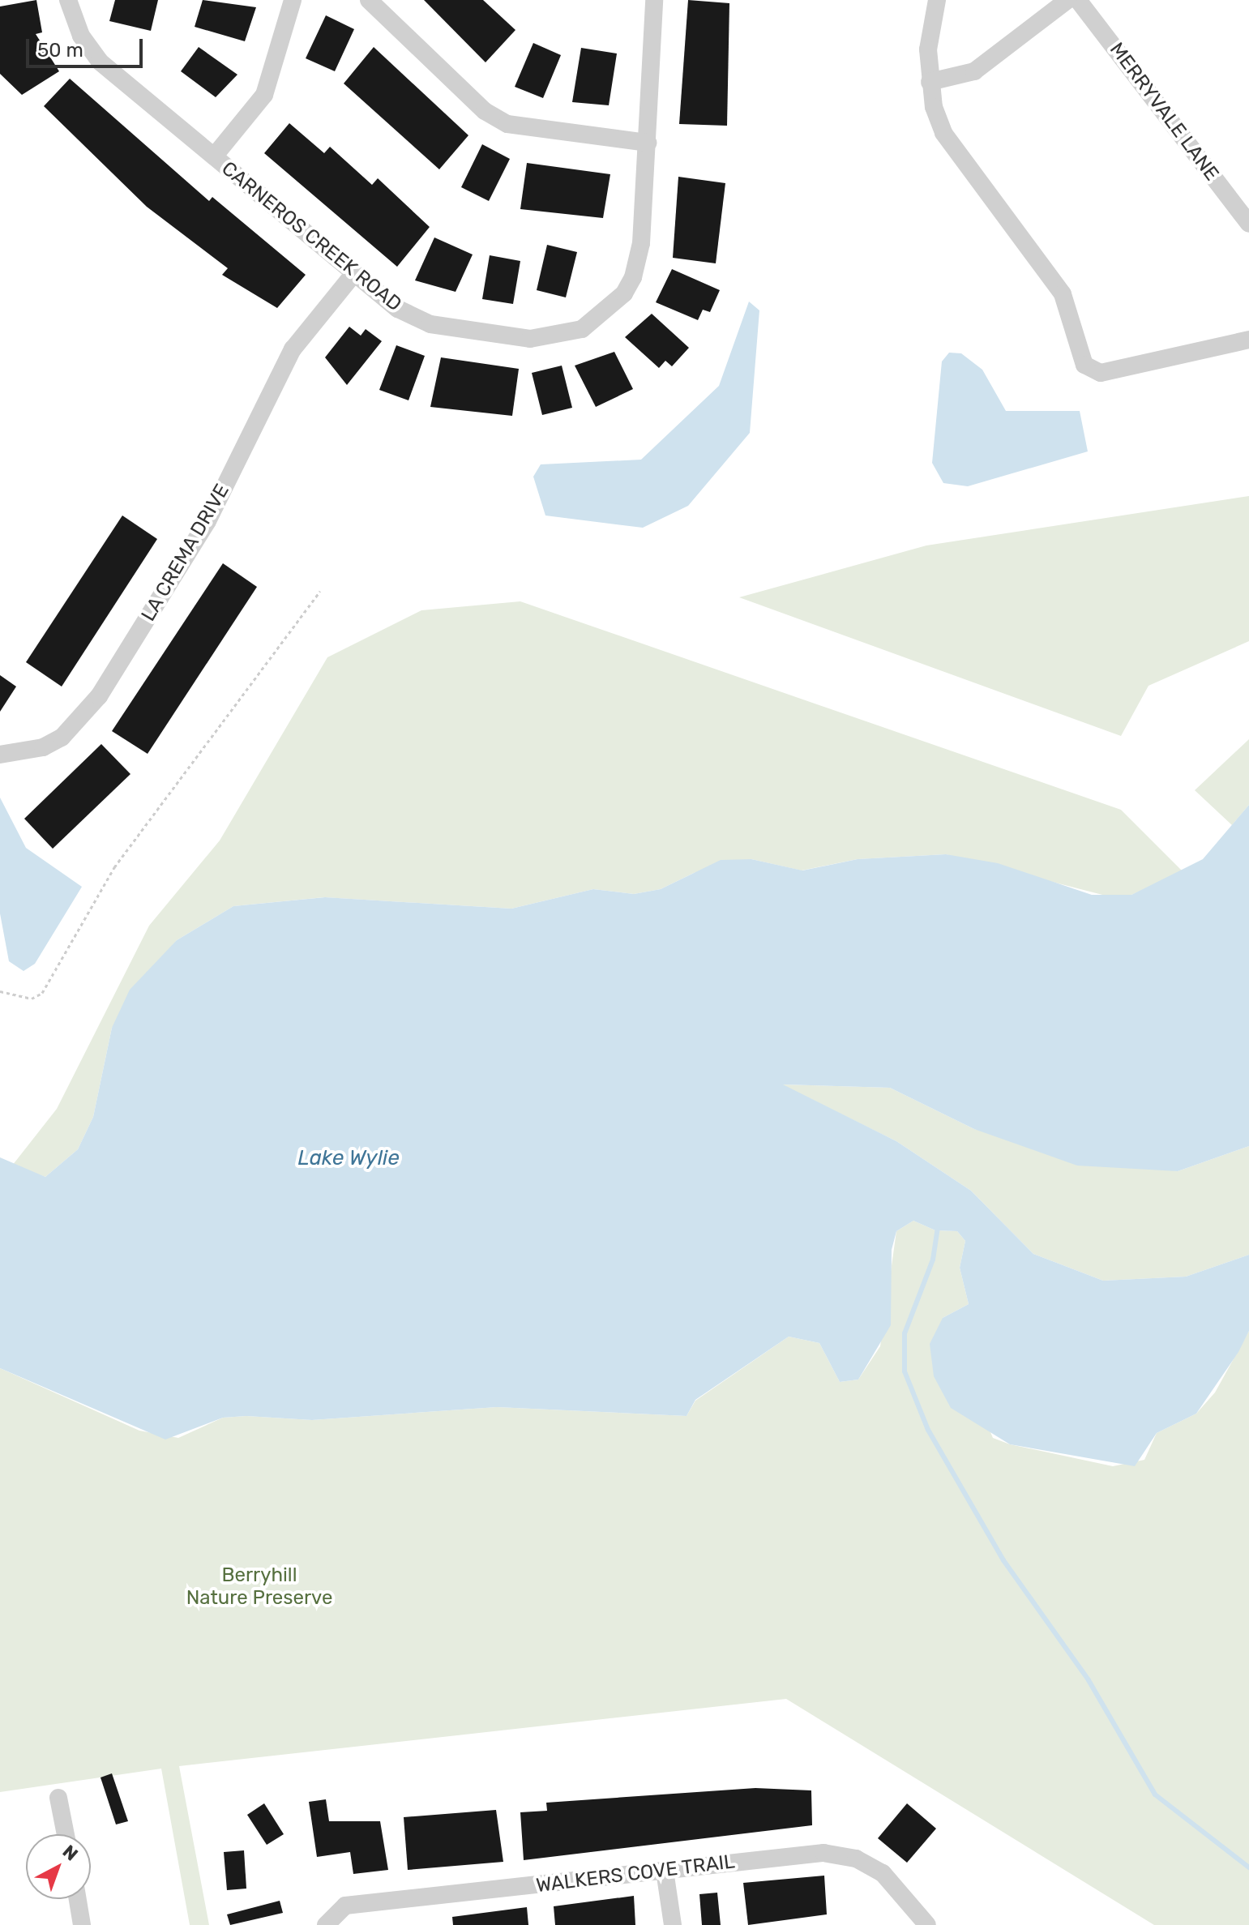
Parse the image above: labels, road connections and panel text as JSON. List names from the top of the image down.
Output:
{
  "streets": {
    "street": [
      "MERRYVALE LANE",
      "CARNEROS CREEK ROAD",
      "LA CREMA DRIVE",
      "WALKERS COVE TRAIL"
    ]
  },
  "crossings": [
    ["CARNEROS CREEK ROAD", "LA CREMA DRIVE"]
  ],
  "water": ["Lake Wylie"],
  "parks": ["Berryhill Nature Preserve"],
  "scale_bar": "50 m",
  "north": "top right"
}
